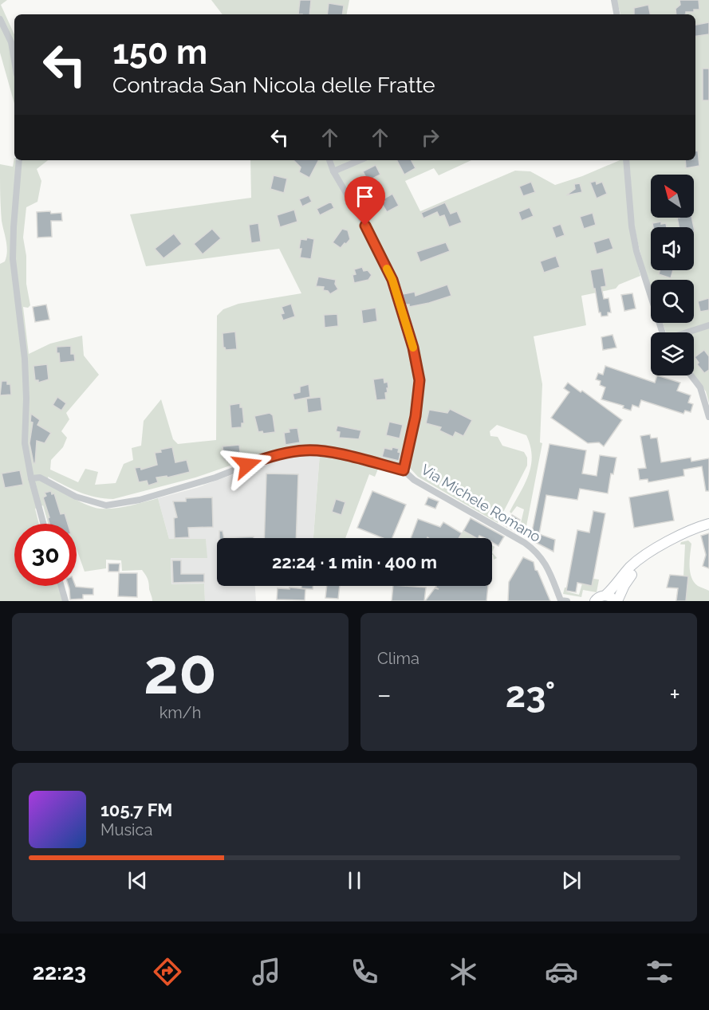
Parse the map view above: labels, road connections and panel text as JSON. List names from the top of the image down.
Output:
{
  "streets": {
    "street": ["Via Michele Romano"]
  },
  "north": "top left",
  "page": {
    "turn": ["150 m", "Contrada San Nicola delle Fratte"],
    "limit": "30",
    "trip": "22:24 · 1 min · 400 m",
    "tile": [
      ["20", "km/h"],
      "Clima"
    ],
    "heat": ["−", "23°", "+"],
    "song": ["105.7 FM", "Musica"],
    "tabs": "22:23"
  }
}
